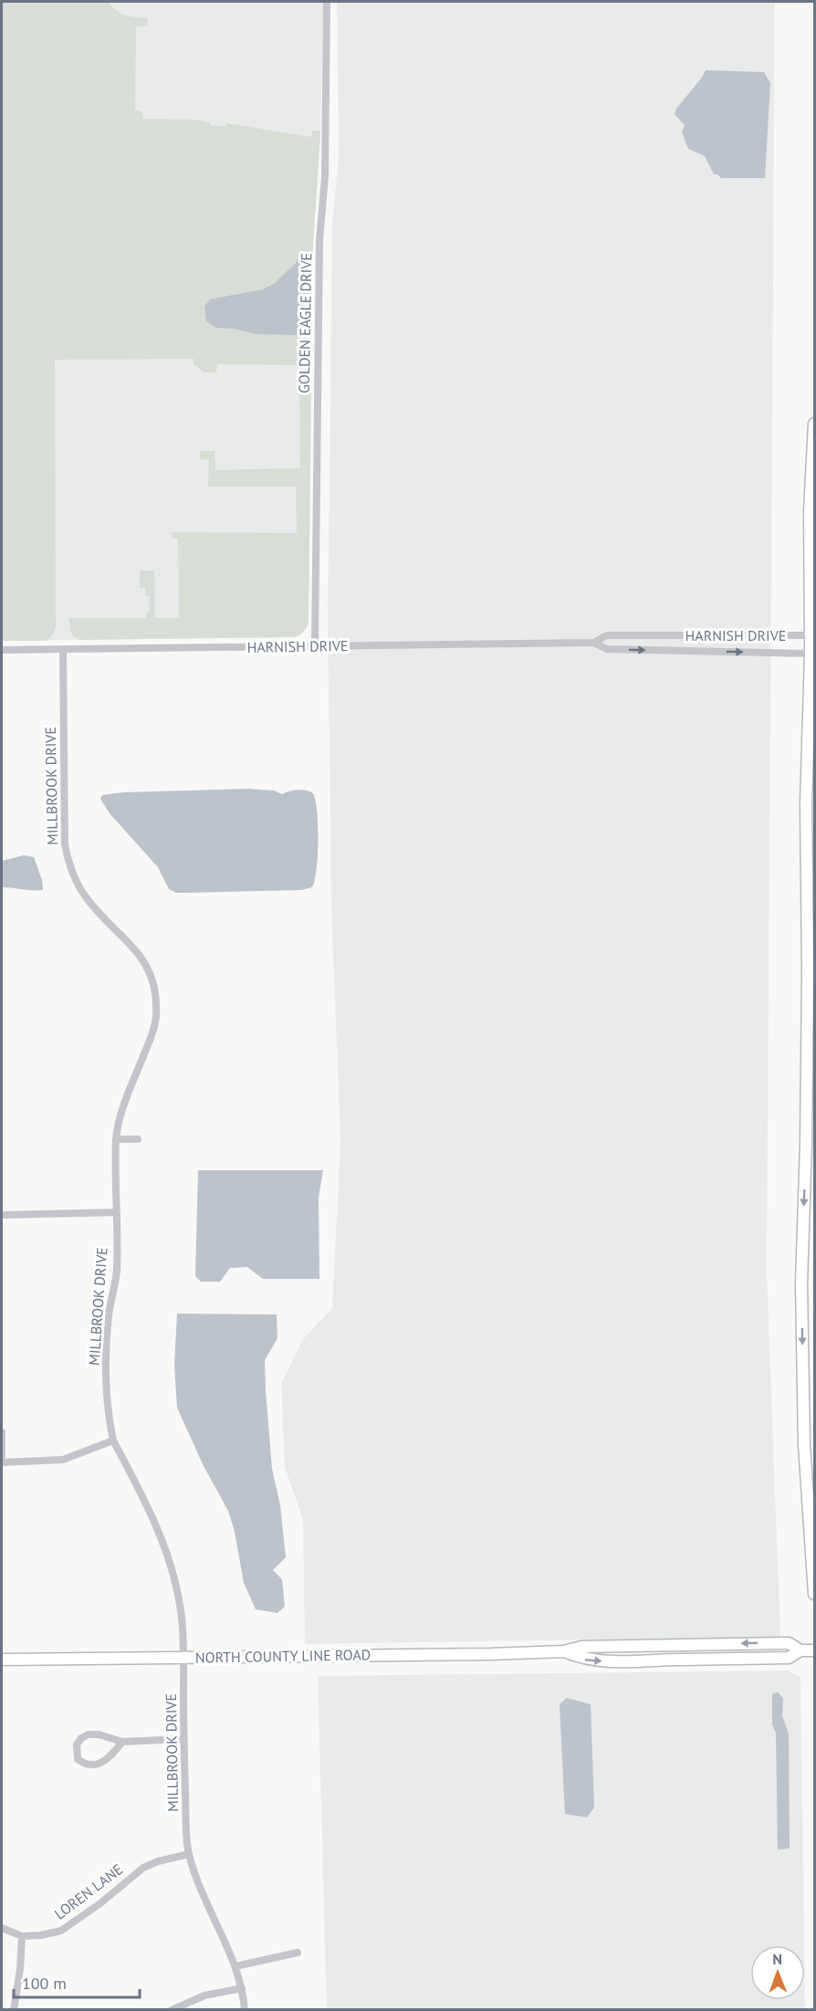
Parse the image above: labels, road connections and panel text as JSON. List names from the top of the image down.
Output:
{
  "streets": {
    "main road": ["NORTH COUNTY LINE ROAD"],
    "street": [
      "GOLDEN EAGLE DRIVE",
      "HARNISH DRIVE",
      "MILLBROOK DRIVE",
      "LOREN LANE"
    ]
  },
  "crossings": [
    ["GOLDEN EAGLE DRIVE", "HARNISH DRIVE"],
    ["HARNISH DRIVE", "MILLBROOK DRIVE"],
    ["MILLBROOK DRIVE", "NORTH COUNTY LINE ROAD"],
    ["MILLBROOK DRIVE", "LOREN LANE"]
  ],
  "scale_bar": "100 m",
  "north": "top"
}
